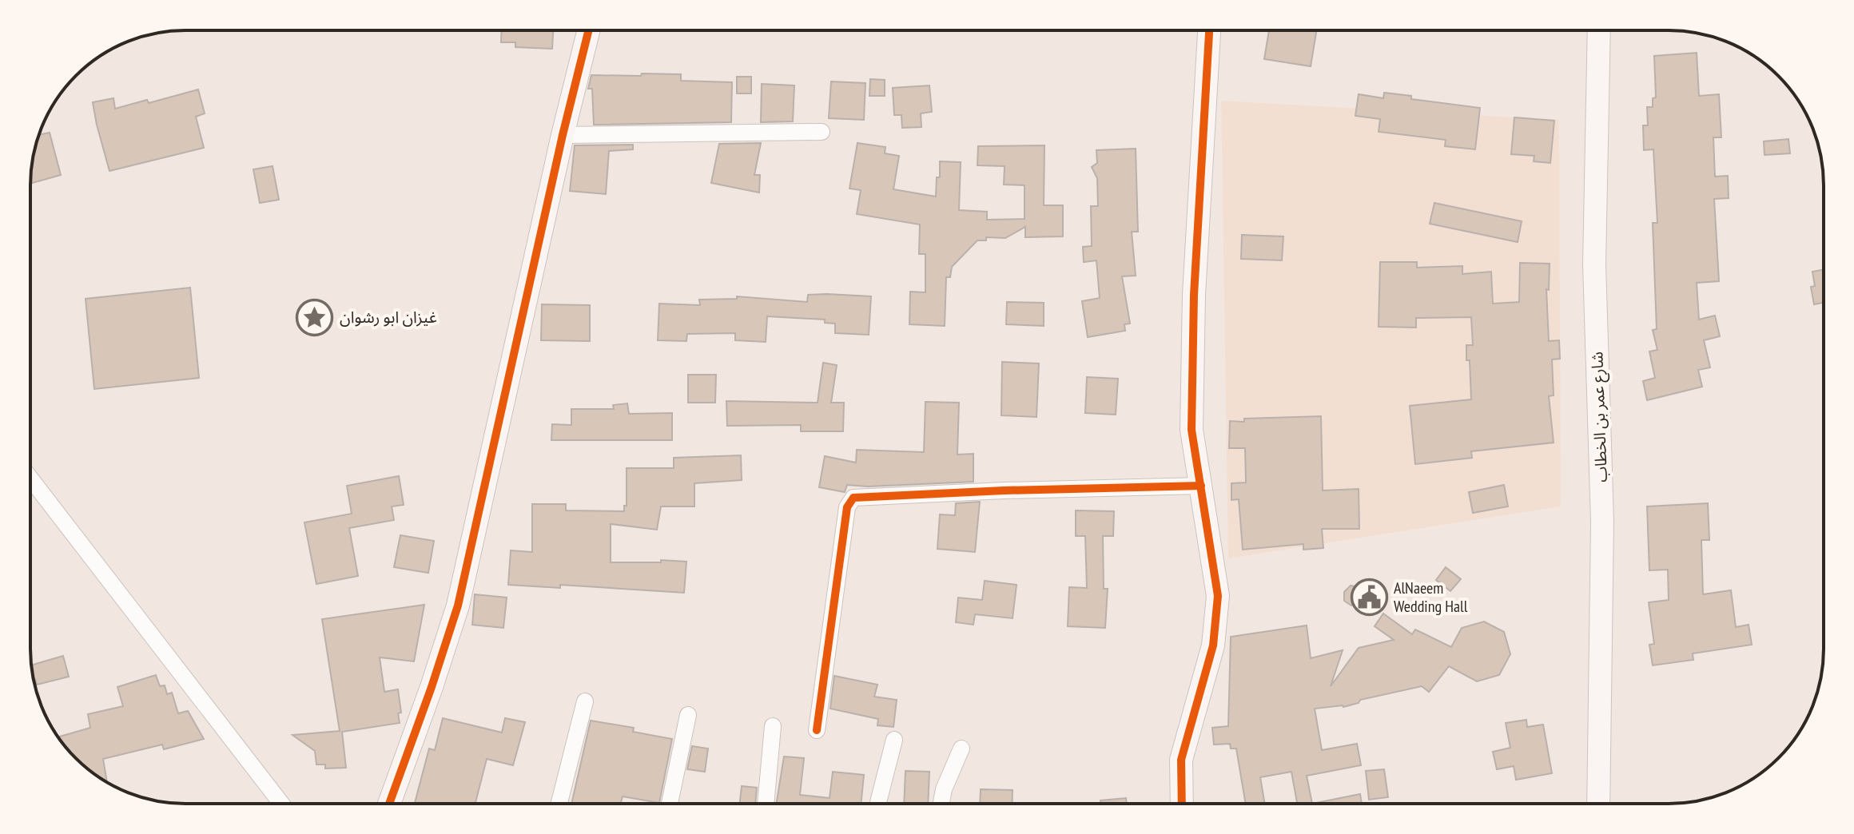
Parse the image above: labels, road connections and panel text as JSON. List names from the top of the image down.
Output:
{
  "streets": {
    "street": ["شارع عمر بن الخطاب"]
  },
  "places": {
    "place": ["غيزان ابو رشوان"],
    "public building": ["AlNaeem Wedding Hall"]
  }
}
